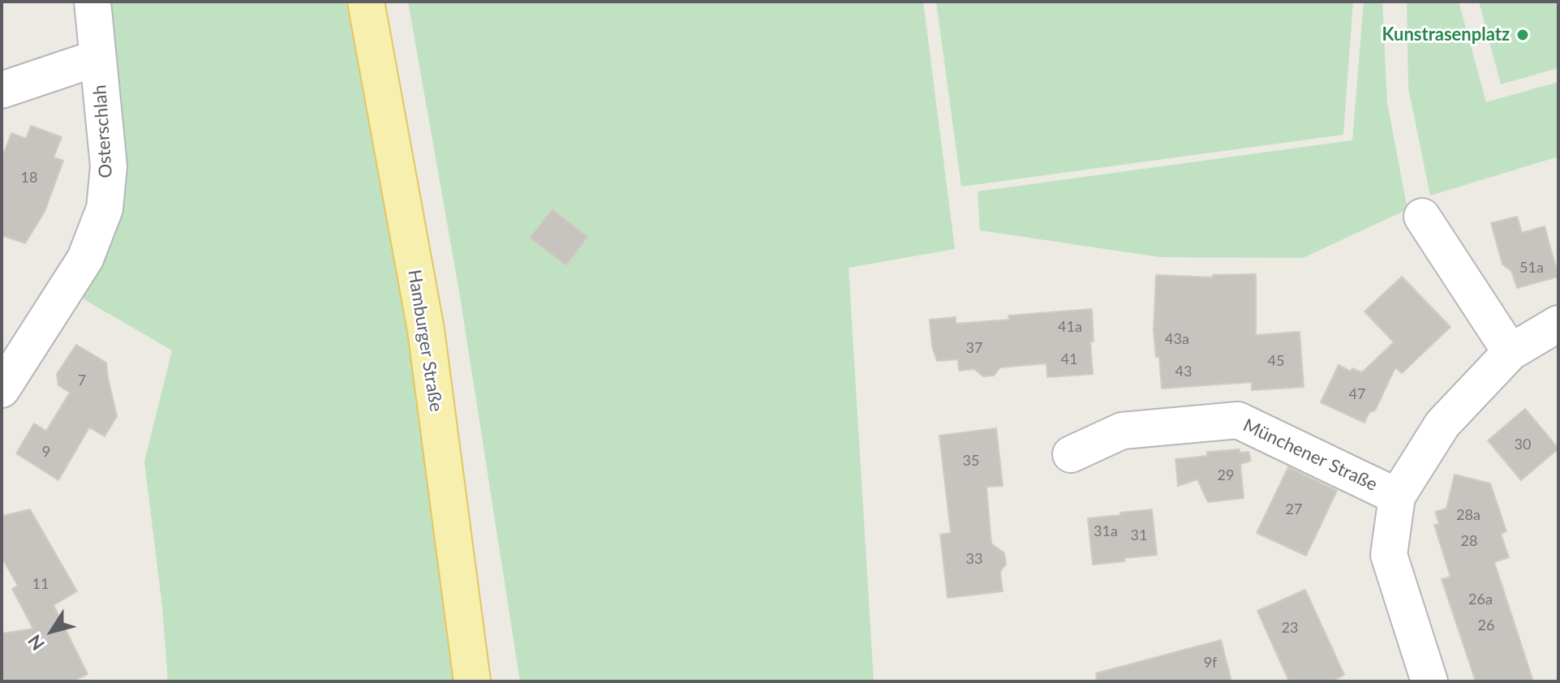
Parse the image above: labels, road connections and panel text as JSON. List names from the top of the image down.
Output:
{
  "streets": {
    "main road": ["Hamburger Straße"],
    "street": ["Osterschlah", "Münchener Straße"]
  },
  "places": ["Kunstrasenplatz"],
  "house_numbers": [
    "18",
    "51a",
    "41a",
    "43a",
    "37",
    "41",
    "45",
    "43",
    "7",
    "47",
    "30",
    "9",
    "35",
    "29",
    "27",
    "28a",
    "31a",
    "31",
    "28",
    "33",
    "11",
    "26a",
    "26",
    "23",
    "9f"
  ],
  "north": "bottom left"
}
